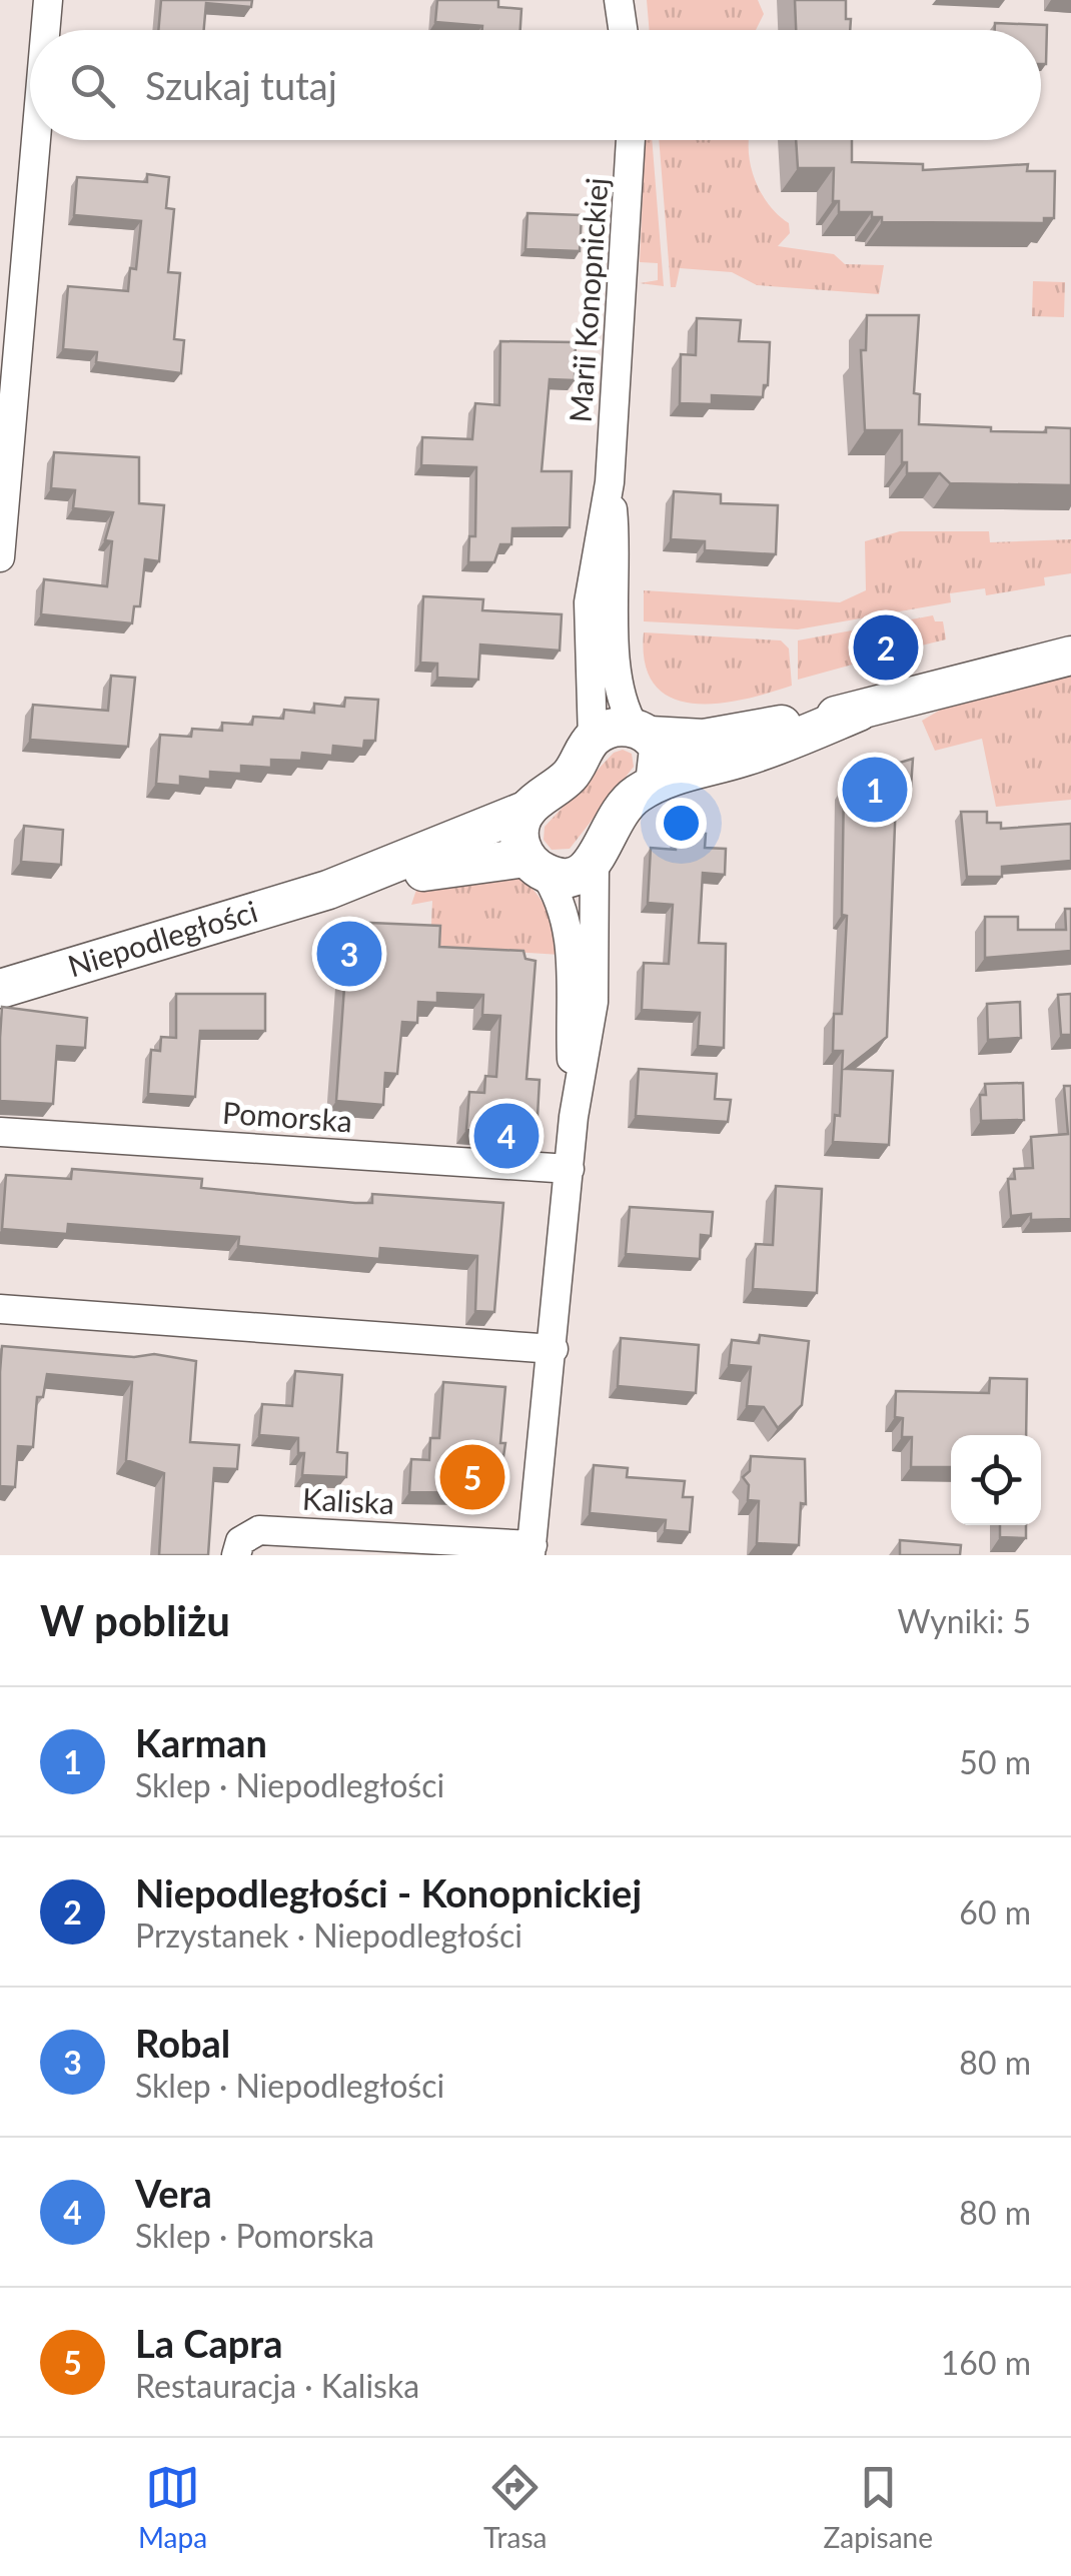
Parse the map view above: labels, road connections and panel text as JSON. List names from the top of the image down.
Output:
{
  "streets": {
    "street": [
      "Marii Konopnickiej",
      "Niepodległości",
      "Pomorska",
      "Kaliska"
    ]
  },
  "crossings": [
    ["Marii Konopnickiej", "Niepodległości"]
  ],
  "page": {
    "search": "Szukaj tutaj",
    "pins": [
      "2",
      "1",
      "3",
      "4",
      "5"
    ],
    "heading": ["W pobliżu", "Wyniki: 5"],
    "list": [
      {
        "mark": "1",
        "name": "Karman",
        "note": "Sklep · Niepodległości",
        "value": "50 m"
      },
      {
        "mark": "2",
        "name": "Niepodległości - Konopnickiej",
        "note": "Przystanek · Niepodległości",
        "value": "60 m"
      },
      {
        "mark": "3",
        "name": "Robal",
        "note": "Sklep · Niepodległości",
        "value": "80 m"
      },
      {
        "mark": "4",
        "name": "Vera",
        "note": "Sklep · Pomorska",
        "value": "80 m"
      },
      {
        "mark": "5",
        "name": "La Capra",
        "note": "Restauracja · Kaliska",
        "value": "160 m"
      }
    ],
    "nav": ["Mapa", "Trasa", "Zapisane"]
  }
}
